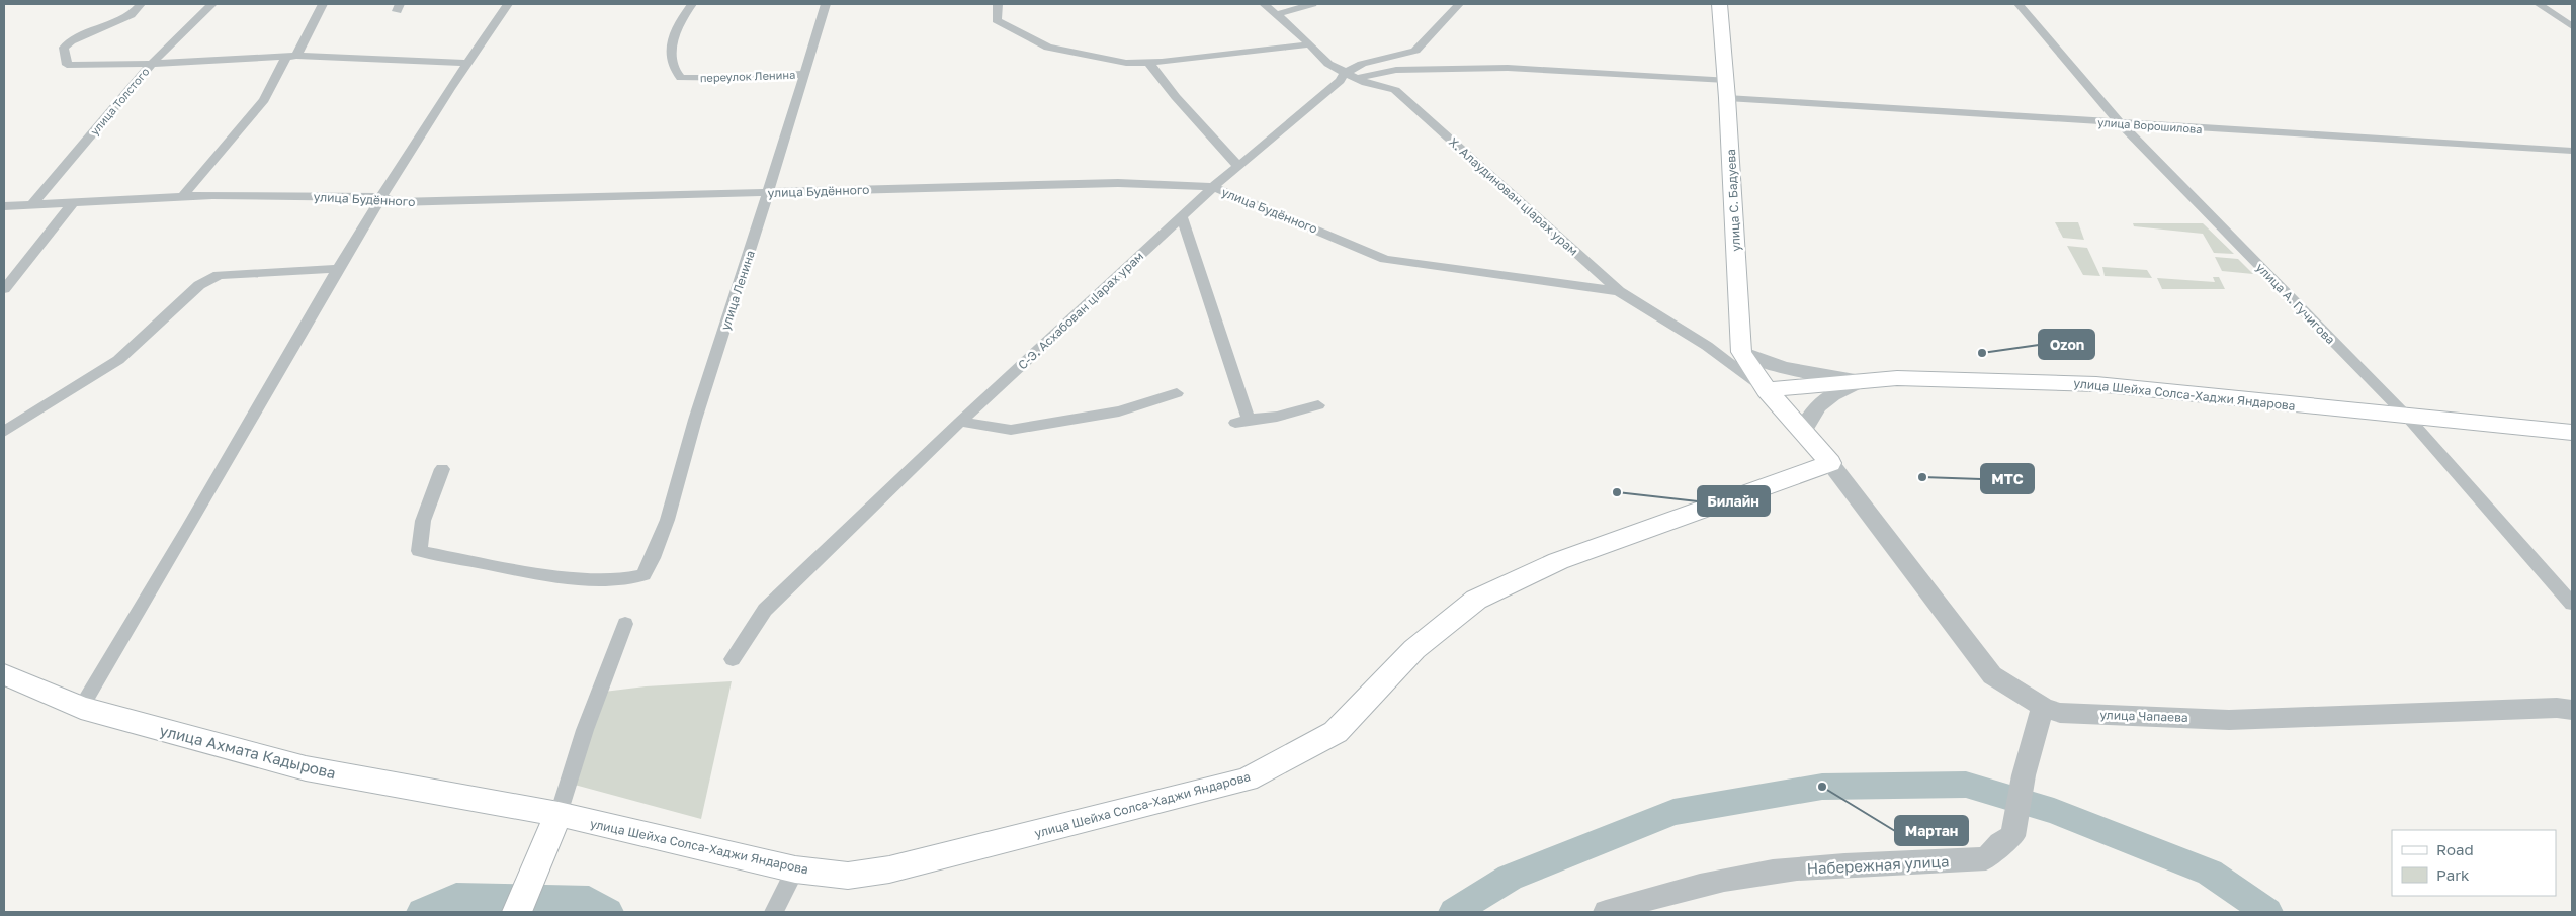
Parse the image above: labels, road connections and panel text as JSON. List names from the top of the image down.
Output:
{
  "streets": {
    "main road": ["улица С. Бадуева", "улица Шейха Солса-Хаджи Яндарова", "улица Ахмата Кадырова"],
    "street": [
      "переулок Ленина",
      "улица Толстого",
      "улица Ворошилова",
      "улица Будённого",
      "Х. Алаудинован цIарах урам",
      "улица Ленина",
      "улица А. Гучигова",
      "С-Э. Асхабован цIарах урам",
      "улица Чапаева",
      "Набережная улица"
    ]
  },
  "crossings": [
    ["переулок Ленина", "улица Ленина"],
    ["улица Толстого", "улица Будённого"],
    ["улица Ворошилова", "Х. Алаудинован цIарах урам"],
    ["улица Ворошилова", "улица С. Бадуева"],
    ["улица Ворошилова", "улица А. Гучигова"],
    ["улица Будённого", "Х. Алаудинован цIарах урам"],
    ["улица Будённого", "улица Ленина"],
    ["улица Будённого", "С-Э. Асхабован цIарах урам"],
    ["Х. Алаудинован цIарах урам", "С-Э. Асхабован цIарах урам"],
    ["Х. Алаудинован цIарах урам", "улица Шейха Солса-Хаджи Яндарова"],
    ["улица А. Гучигова", "улица Шейха Солса-Хаджи Яндарова"],
    ["улица Шейха Солса-Хаджи Яндарова", "улица Чапаева"],
    ["улица Шейха Солса-Хаджи Яндарова", "улица Ахмата Кадырова"],
    ["улица Чапаева", "Набережная улица"]
  ],
  "places": [
    "Ozon",
    "МТС",
    "Билайн",
    "Мартан"
  ],
  "legend": ["Road", "Park"]
}
